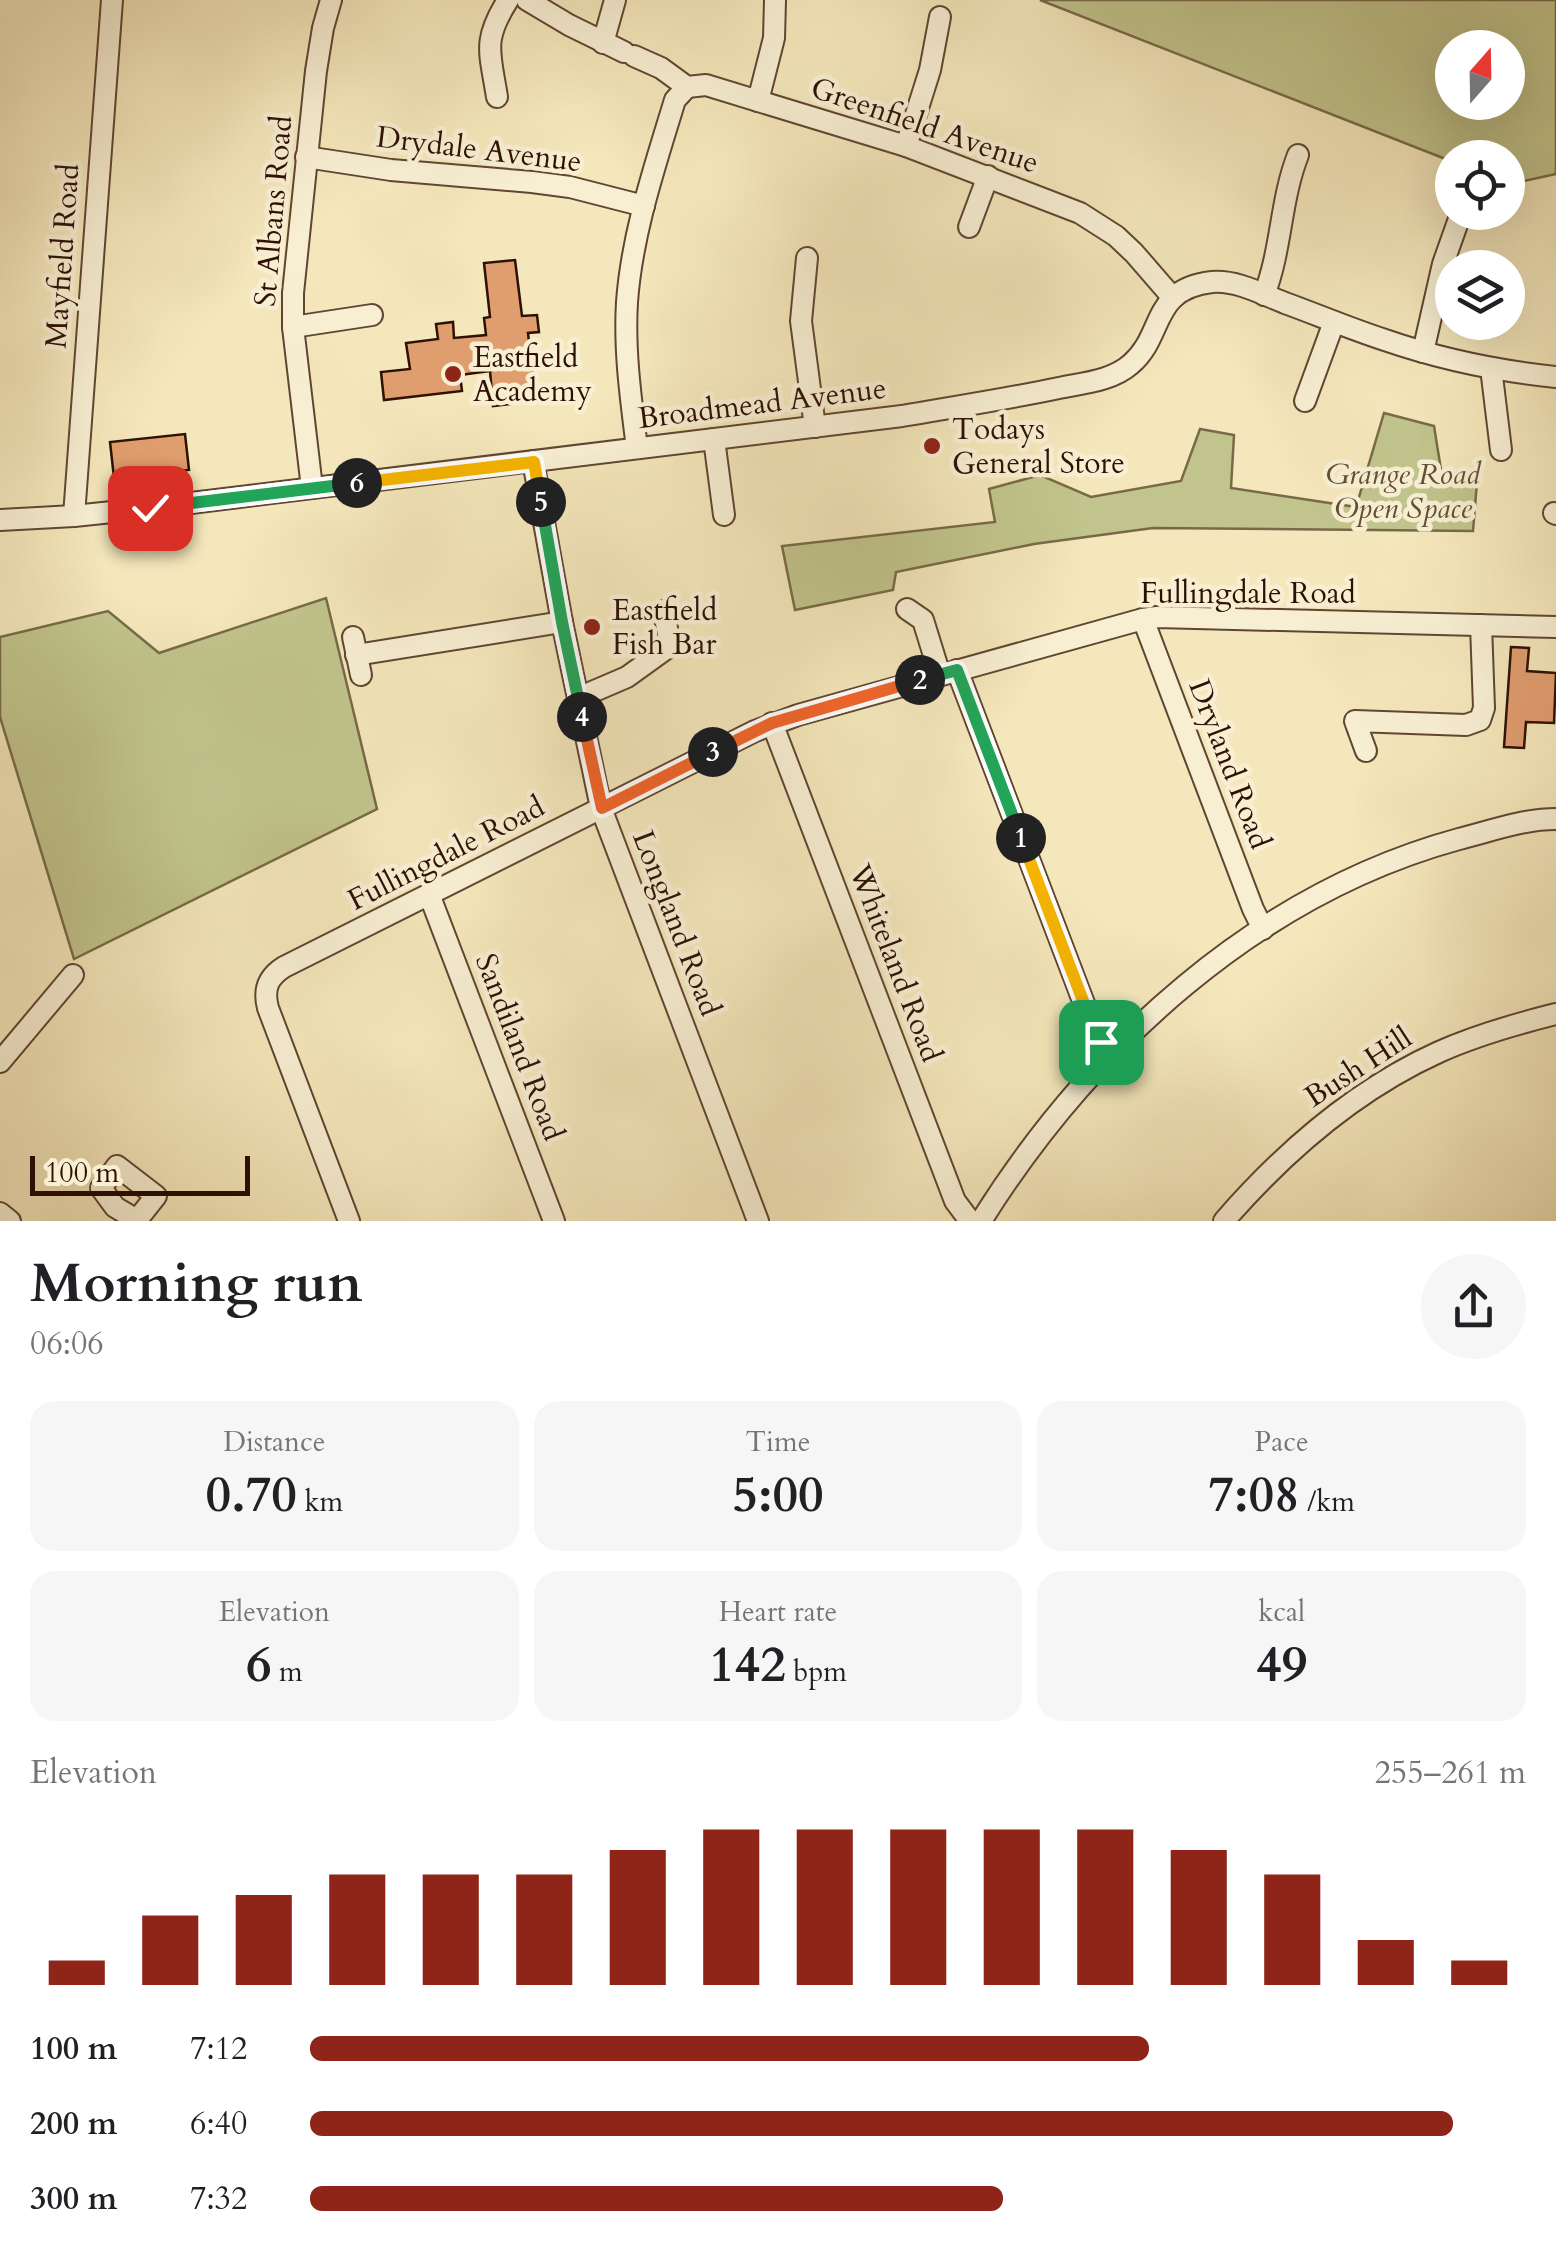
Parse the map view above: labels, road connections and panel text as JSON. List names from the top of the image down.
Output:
{
  "streets": {
    "street": [
      "Greenfield Avenue",
      "Drydale Avenue",
      "St Albans Road",
      "Mayfield Road",
      "Broadmead Avenue",
      "Fullingdale Road",
      "Dryland Road",
      "Longland Road",
      "Whiteland Road",
      "Sandiland Road",
      "Bush Hill"
    ]
  },
  "crossings": [
    ["Greenfield Avenue", "Broadmead Avenue"],
    ["Drydale Avenue", "St Albans Road"],
    ["St Albans Road", "Broadmead Avenue"],
    ["Mayfield Road", "Broadmead Avenue"],
    ["Broadmead Avenue", "Longland Road"],
    ["Fullingdale Road", "Dryland Road"],
    ["Fullingdale Road", "Longland Road"],
    ["Fullingdale Road", "Whiteland Road"],
    ["Fullingdale Road", "Sandiland Road"]
  ],
  "parks": ["Grange Road Open Space"],
  "places": ["Eastfield Academy", "Todays General Store", "Eastfield Fish Bar"],
  "scale_bar": "100 m",
  "north": "top",
  "page": {
    "pins": [
      "6",
      "5",
      "2",
      "4",
      "3",
      "1"
    ],
    "scale": "100 m",
    "heading": ["Morning run", "06:06"],
    "stats": [
      ["Distance", "0.70 km"],
      ["Time", "5:00"],
      ["Pace", "7:08 /km"],
      ["Elevation", "6 m"],
      ["Heart rate", "142 bpm"],
      ["kcal", "49"]
    ],
    "chart": ["Elevation", "255–261 m"],
    "list": [
      {
        "name": "100 m",
        "note": "7:12"
      },
      {
        "name": "200 m",
        "note": "6:40"
      },
      {
        "name": "300 m",
        "note": "7:32"
      }
    ]
  }
}
